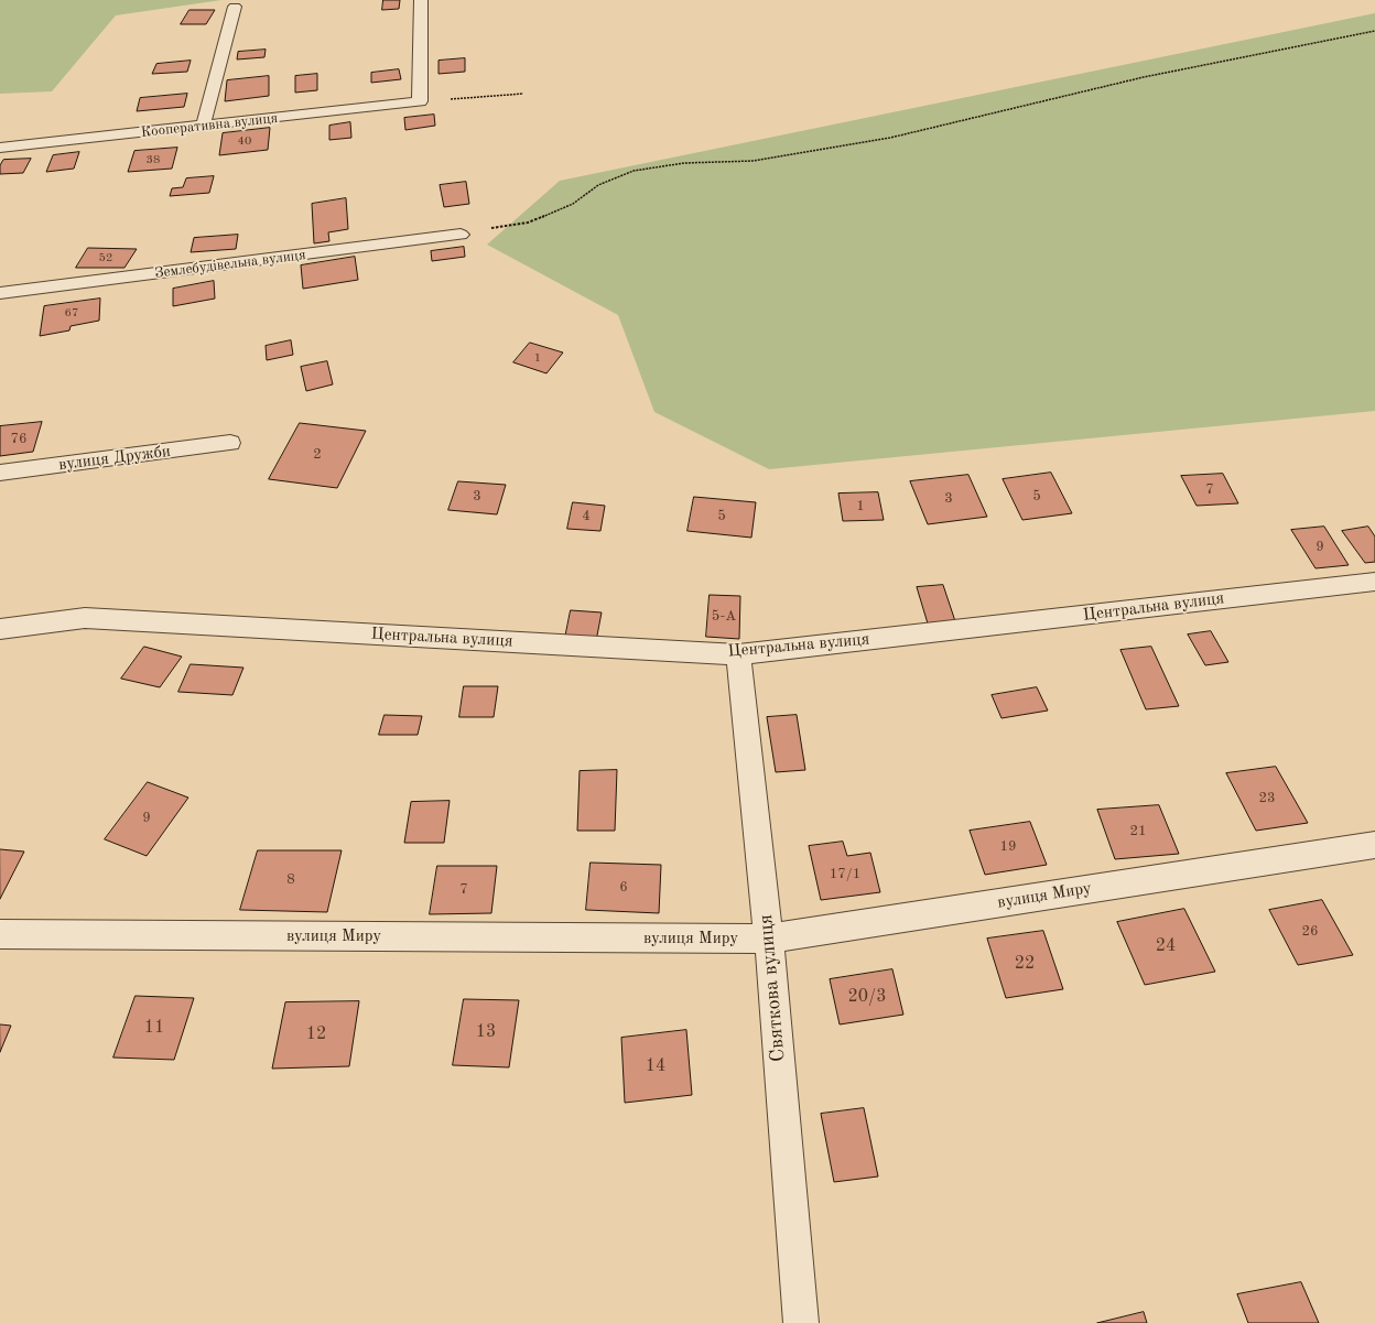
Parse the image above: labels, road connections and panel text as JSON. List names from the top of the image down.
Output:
{
  "streets": {
    "street": [
      "Кооперативна вулиця",
      "Землебудівельна вулиця",
      "вулиця Дружби",
      "Центральна вулиця",
      "вулиця Миру",
      "Святкова вулиця"
    ]
  },
  "crossings": [
    ["Центральна вулиця", "Святкова вулиця"],
    ["вулиця Миру", "Святкова вулиця"]
  ],
  "house_numbers": [
    "40",
    "38",
    "52",
    "67",
    "1",
    "76",
    "2",
    "7",
    "3",
    "5",
    "3",
    "1",
    "4",
    "5",
    "9",
    "5-А",
    "23",
    "9",
    "21",
    "19",
    "17/1",
    "8",
    "6",
    "7",
    "26",
    "24",
    "22",
    "20/3",
    "11",
    "13",
    "12",
    "14"
  ]
}
